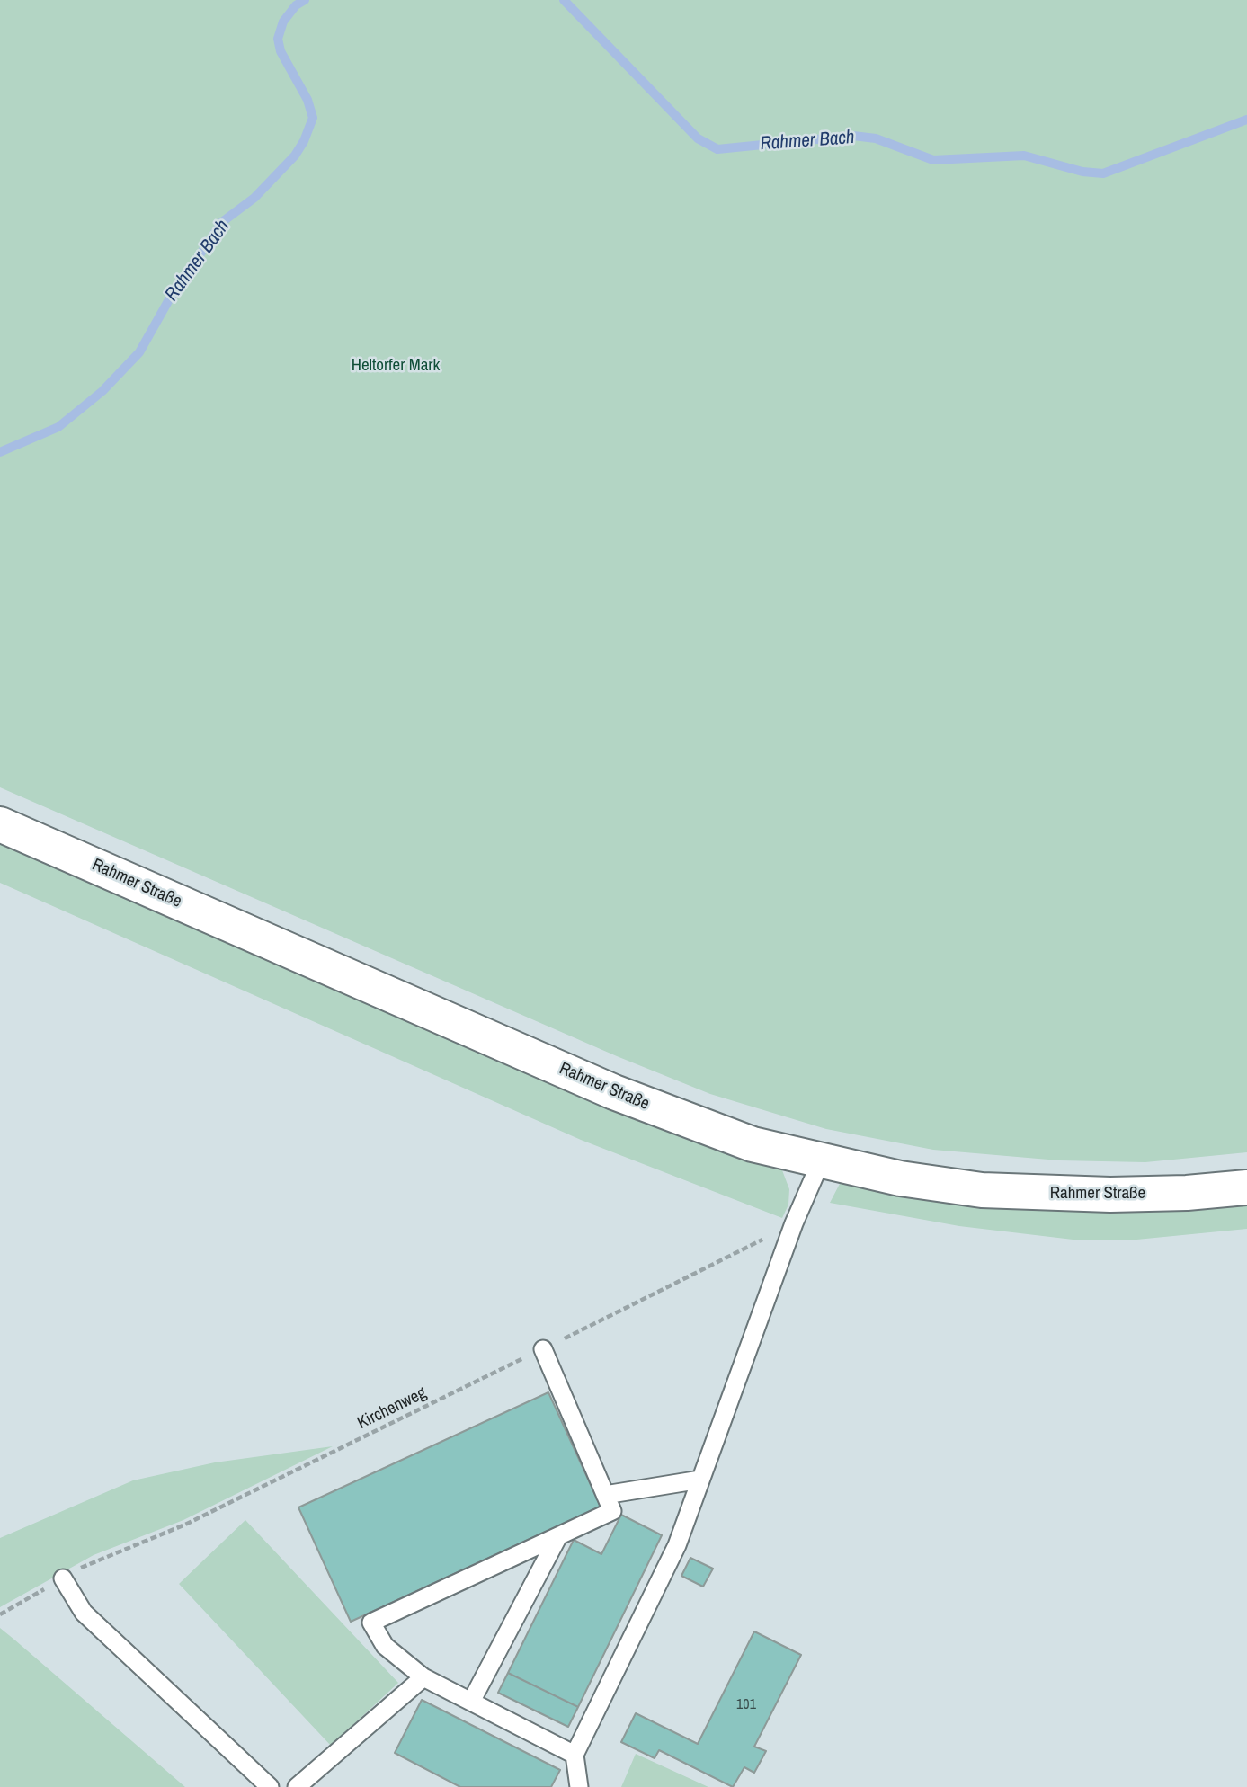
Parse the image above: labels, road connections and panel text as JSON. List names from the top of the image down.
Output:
{
  "streets": {
    "main road": ["Rahmer Straße"],
    "path": ["Kirchenweg"]
  },
  "water": ["Rahmer Bach"],
  "parks": ["Heltorfer Mark"],
  "house_numbers": ["101"]
}
